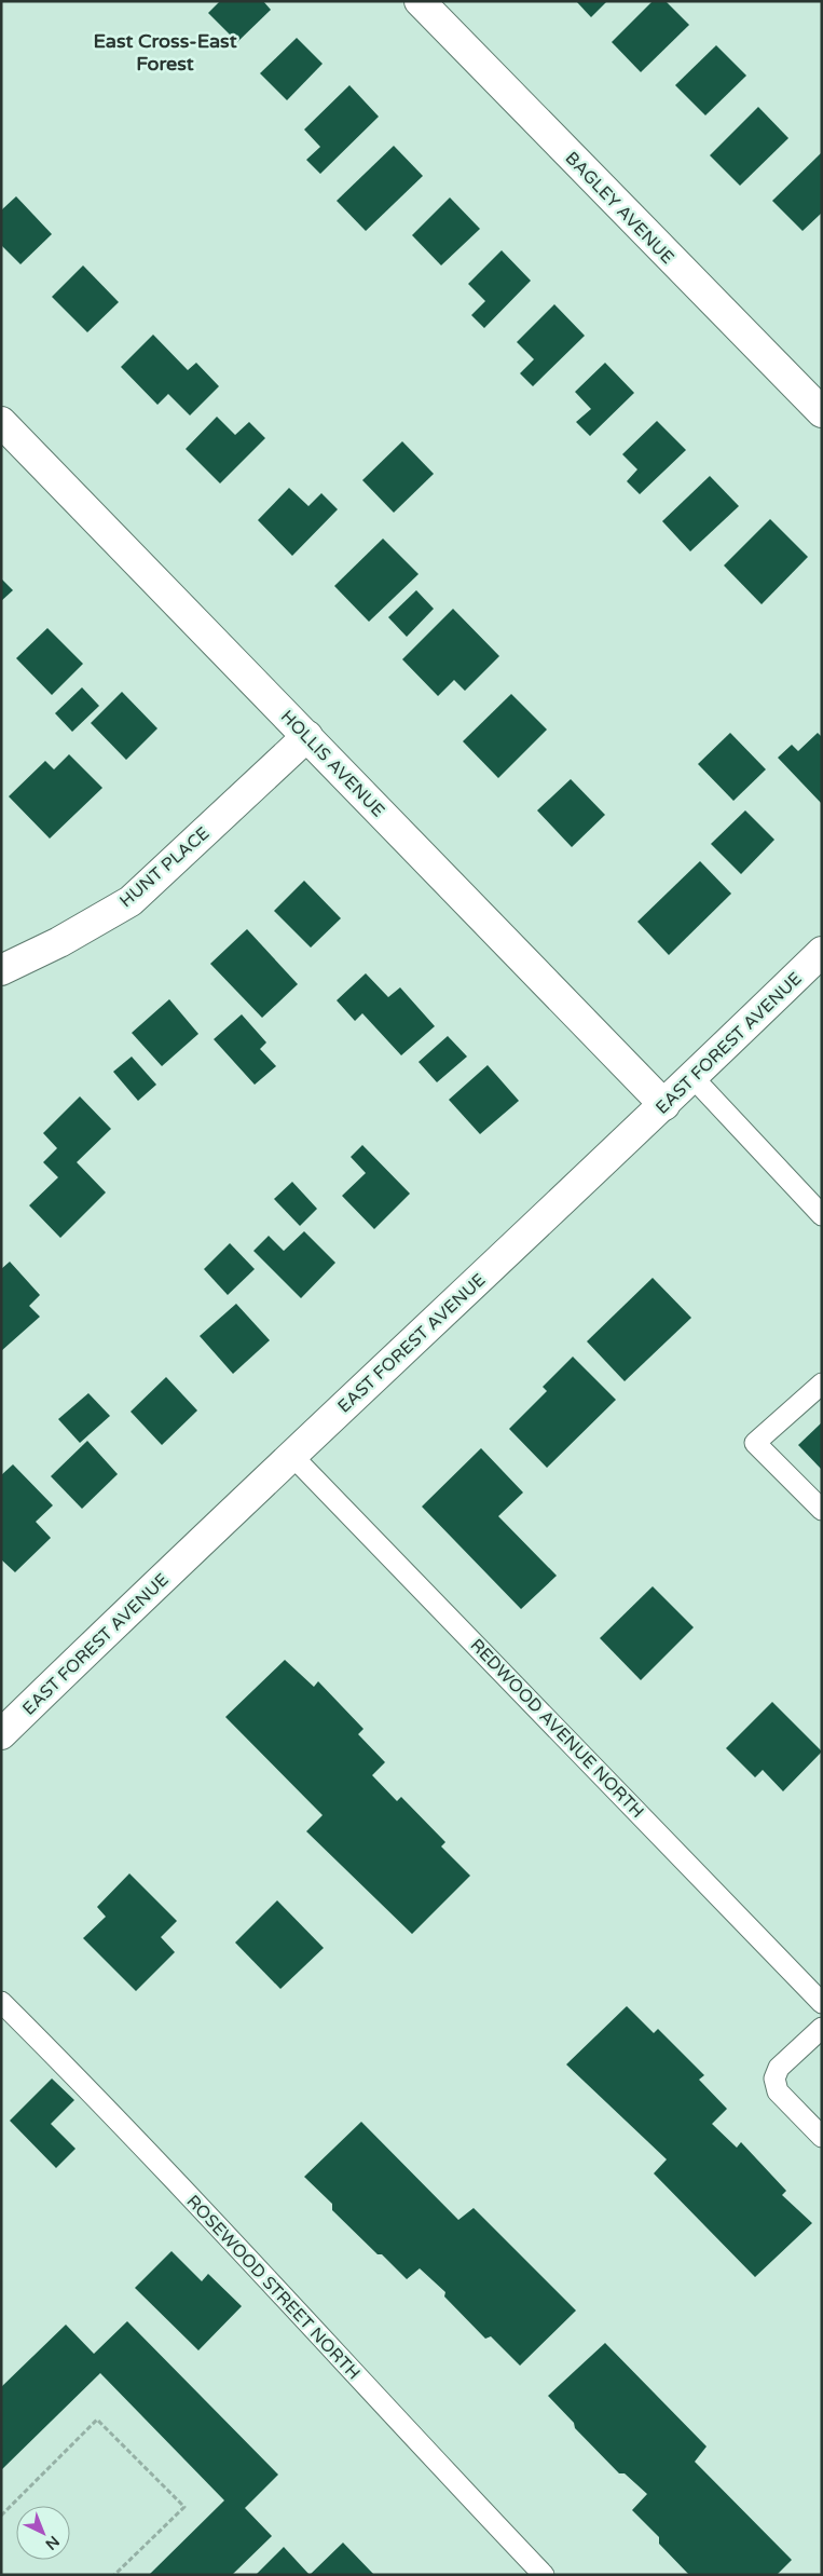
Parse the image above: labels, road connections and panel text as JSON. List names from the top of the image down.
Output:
{
  "streets": {
    "street": [
      "BAGLEY AVENUE",
      "HOLLIS AVENUE",
      "HUNT PLACE",
      "EAST FOREST AVENUE"
    ],
    "lane": ["REDWOOD AVENUE NORTH", "ROSEWOOD STREET NORTH"]
  },
  "crossings": [
    ["HOLLIS AVENUE", "HUNT PLACE"],
    ["HOLLIS AVENUE", "EAST FOREST AVENUE"],
    ["EAST FOREST AVENUE", "REDWOOD AVENUE NORTH"]
  ],
  "districts": ["East Cross-East Forest"],
  "north": "bottom right"
}
